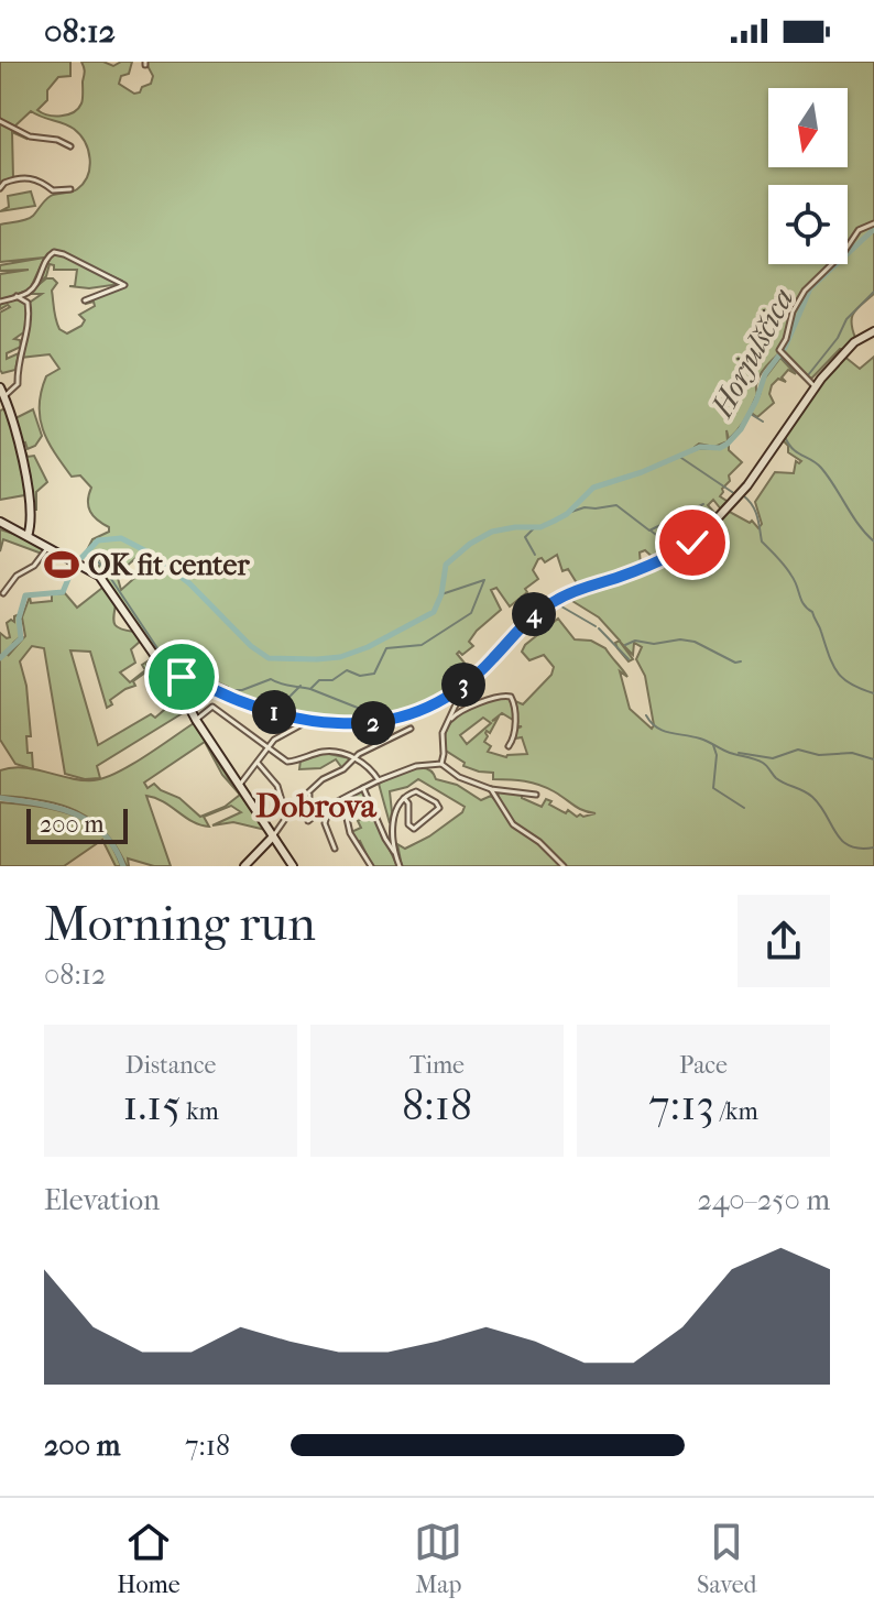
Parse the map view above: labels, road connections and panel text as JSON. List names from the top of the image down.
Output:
{
  "districts": ["Dobrova"],
  "water": ["Horjulščica"],
  "places": {
    "sports": ["OK fit center"]
  },
  "scale_bar": "200 m",
  "north": "bottom",
  "page": {
    "status": "08:12",
    "pins": [
      "4",
      "3",
      "1",
      "2"
    ],
    "scale": "200 m",
    "heading": ["Morning run", "08:12"],
    "stats": [
      ["Distance", "1.15 km"],
      ["Time", "8:18"],
      ["Pace", "7:13 /km"]
    ],
    "chart": ["Elevation", "240–250 m"],
    "list": [
      {
        "name": "200 m",
        "note": "7:18"
      }
    ],
    "tabs": ["Home", "Map", "Saved"]
  }
}
